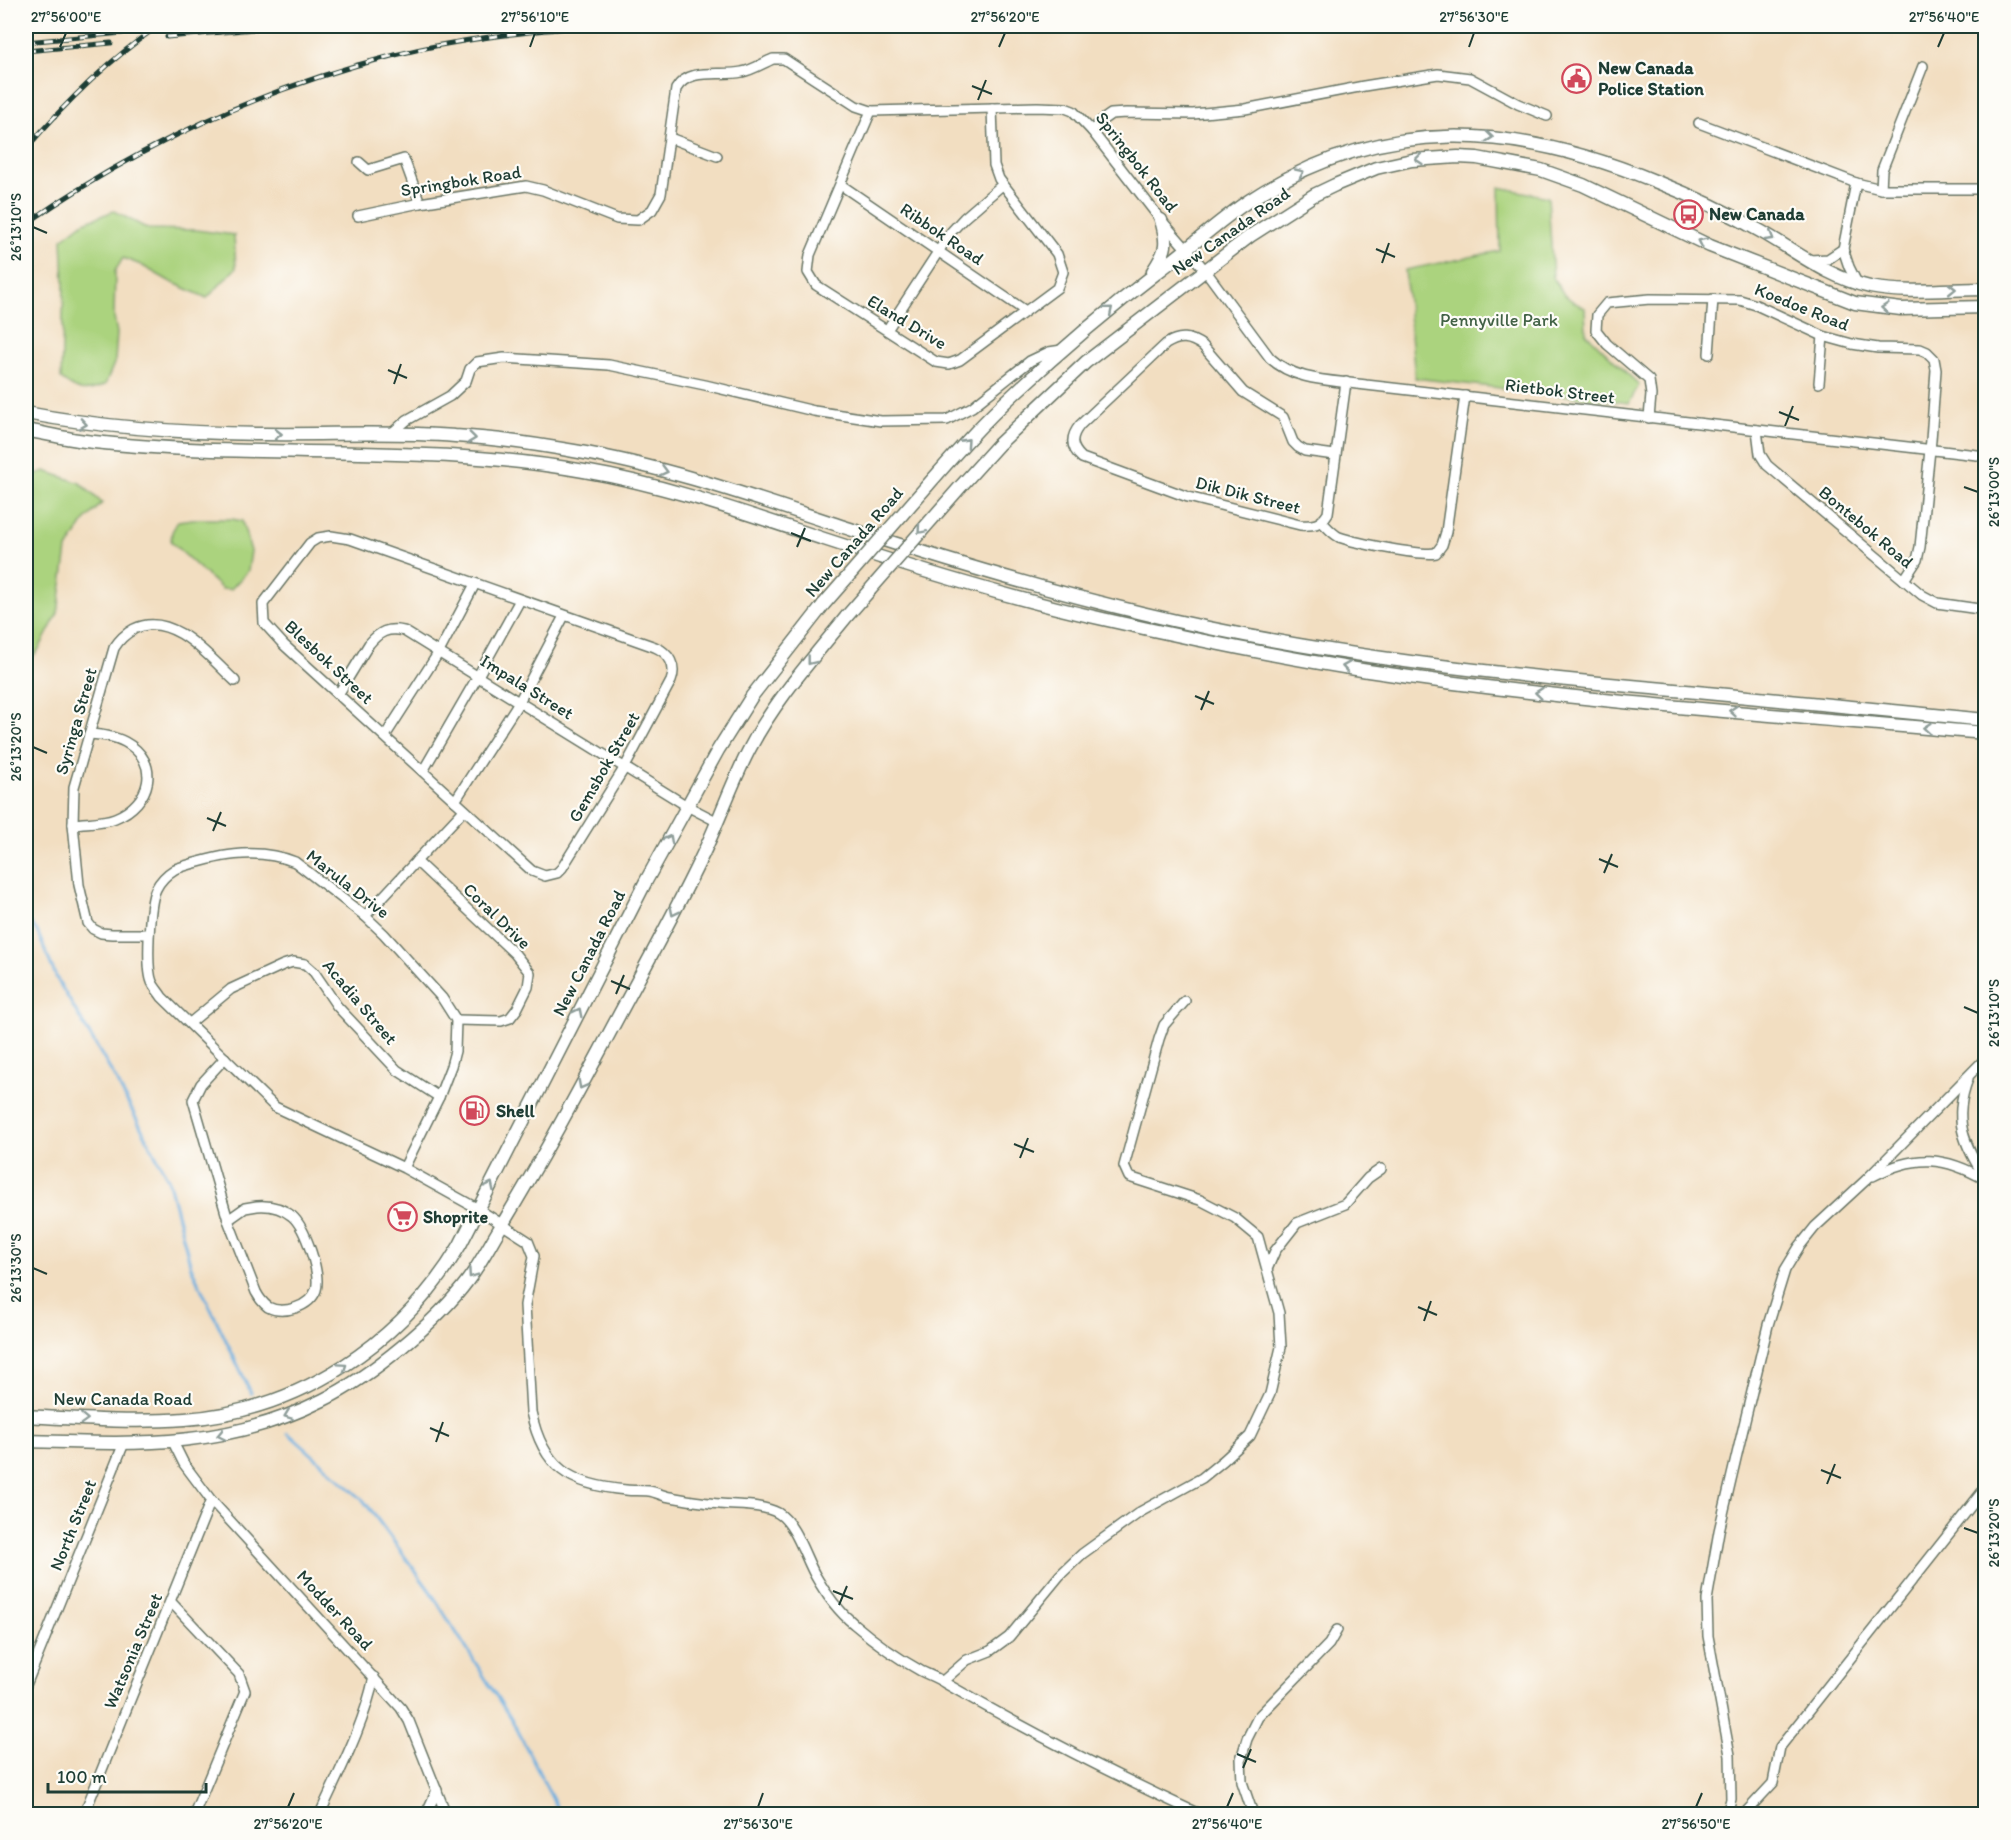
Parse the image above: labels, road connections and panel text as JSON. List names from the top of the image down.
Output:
{
  "streets": {
    "main road": ["New Canada Road"],
    "street": [
      "Springbok Road",
      "Ribbok Road",
      "Koedoe Road",
      "Eland Drive",
      "Rietbok Street",
      "Dik Dik Street",
      "Bontebok Road",
      "Blesbok Street",
      "Impala Street",
      "Syringa Street",
      "Gemsbok Street",
      "Marula Drive",
      "Coral Drive",
      "Acadia Street",
      "North Street",
      "Modder Road",
      "Watsonia Street"
    ]
  },
  "crossings": [
    ["Springbok Road", "New Canada Road"],
    ["Springbok Road", "Eland Drive"],
    ["Springbok Road", "Rietbok Street"],
    ["New Canada Road", "Rietbok Street"],
    ["New Canada Road", "Impala Street"],
    ["New Canada Road", "Marula Drive"],
    ["New Canada Road", "North Street"],
    ["New Canada Road", "Modder Road"],
    ["Ribbok Road", "Eland Drive"],
    ["Koedoe Road", "Rietbok Street"],
    ["Koedoe Road", "Bontebok Road"],
    ["Rietbok Street", "Bontebok Road"],
    ["Blesbok Street", "Impala Street"],
    ["Blesbok Street", "Gemsbok Street"],
    ["Impala Street", "Gemsbok Street"],
    ["Syringa Street", "Marula Drive"],
    ["Marula Drive", "Coral Drive"],
    ["Marula Drive", "Acadia Street"],
    ["Modder Road", "Watsonia Street"]
  ],
  "parks": ["Pennyville Park"],
  "places": {
    "public building": ["New Canada Police Station"],
    "bus stop": ["New Canada"],
    "fuel station": ["Shell"],
    "supermarket": ["Shoprite"]
  },
  "scale_bar": "100 m",
  "coordinates": [
    "27°56'00\"E",
    "27°56'10\"E",
    "27°56'20\"E",
    "27°56'30\"E",
    "27°56'40\"E",
    "26°13'10\"S",
    "26°13'00\"S",
    "26°13'20\"S",
    "26°13'30\"S",
    "27°56'50\"E"
  ]
}
